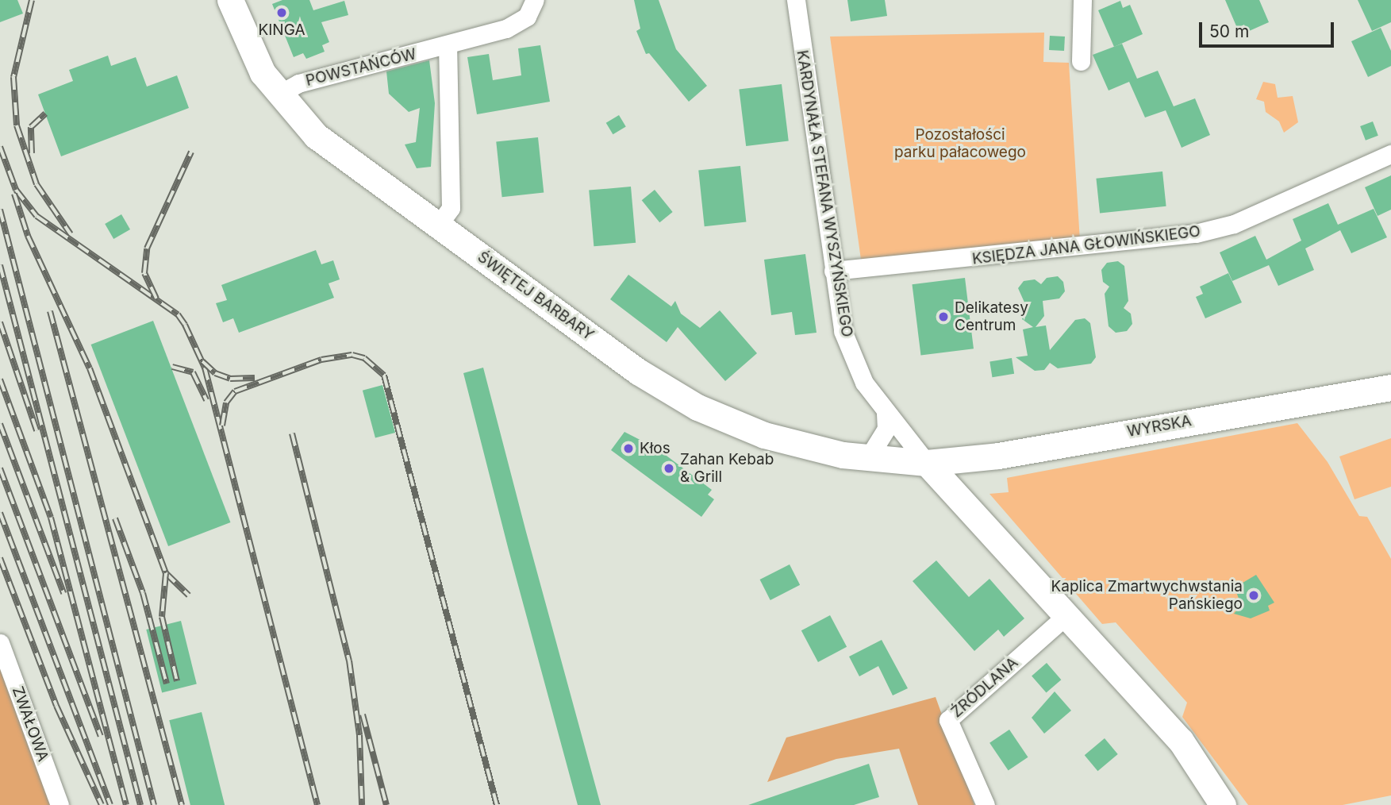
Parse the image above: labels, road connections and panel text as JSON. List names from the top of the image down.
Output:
{
  "streets": {
    "street": [
      "POWSTAŃCÓW",
      "KARDYNAŁA STEFANA WYSZYŃSKIEGO",
      "KSIĘDZA JANA GŁOWIŃSKIEGO",
      "ŚWIĘTEJ BARBARY",
      "WYRSKA",
      "ŹRÓDLANA",
      "ZWAŁOWA"
    ]
  },
  "crossings": [
    ["POWSTAŃCÓW", "ŚWIĘTEJ BARBARY"],
    ["KARDYNAŁA STEFANA WYSZYŃSKIEGO", "KSIĘDZA JANA GŁOWIŃSKIEGO"],
    ["KARDYNAŁA STEFANA WYSZYŃSKIEGO", "ŚWIĘTEJ BARBARY"],
    ["KARDYNAŁA STEFANA WYSZYŃSKIEGO", "WYRSKA"],
    ["ŚWIĘTEJ BARBARY", "WYRSKA"]
  ],
  "parks": ["Pozostałości parku pałacowego"],
  "places": [
    "KINGA",
    "Delikatesy Centrum",
    "Kłos",
    "Zahan Kebab & Grill",
    "Kaplica Zmartwychwstania Pańskiego"
  ],
  "scale_bar": "50 m"
}
